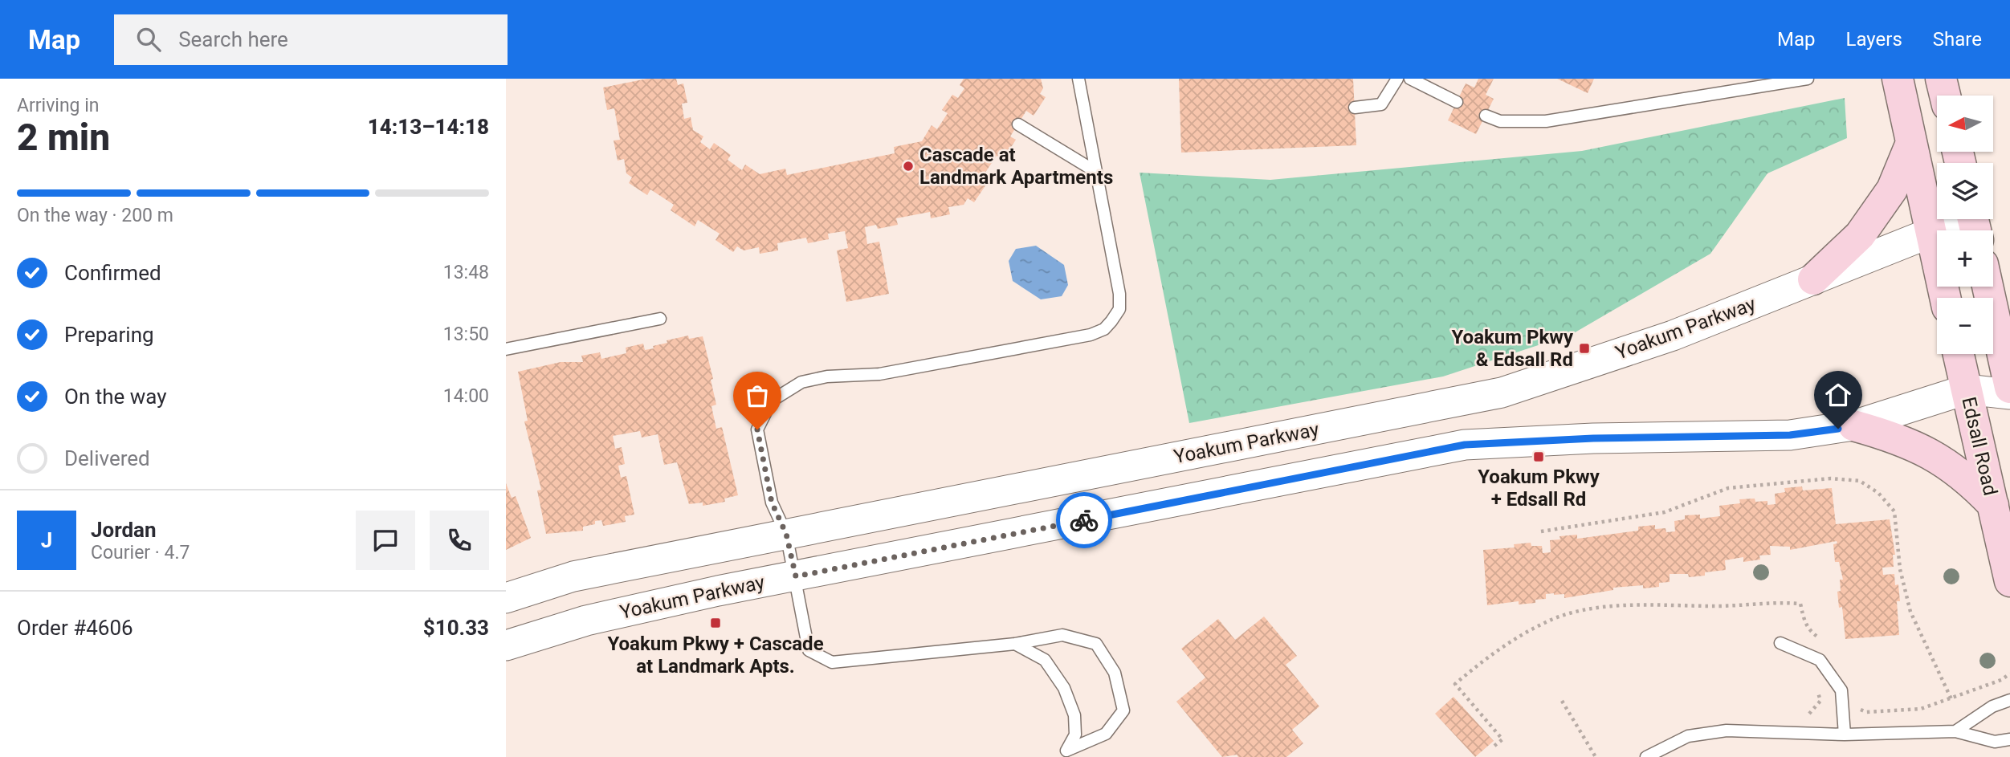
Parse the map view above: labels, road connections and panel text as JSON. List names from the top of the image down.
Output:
{
  "streets": {
    "main road": ["Edsall Road"],
    "street": ["Yoakum Parkway"]
  },
  "crossings": [
    ["Yoakum Parkway", "Edsall Road"]
  ],
  "places": {
    "other": ["Cascade at Landmark Apartments"],
    "transit": ["Yoakum Pkwy & Edsall Rd", "Yoakum Pkwy + Edsall Rd", "Yoakum Pkwy + Cascade at Landmark Apts."]
  },
  "north": "left",
  "page": {
    "header": "Map",
    "search": "Search here",
    "nav": ["Map", "Layers", "Share"],
    "heading": ["2 min", "Arriving in", "14:13–14:18"],
    "panel": [
      "Jordan",
      "Courier · 4.7",
      "Order #4606",
      "$10.33"
    ],
    "map_buttons": ["+", "−"],
    "bar": "On the way · 200 m",
    "list": [
      ["Confirmed", "13:48"],
      ["Preparing", "13:50"],
      ["On the way", "14:00"],
      "Delivered"
    ],
    "round": "J"
  }
}
